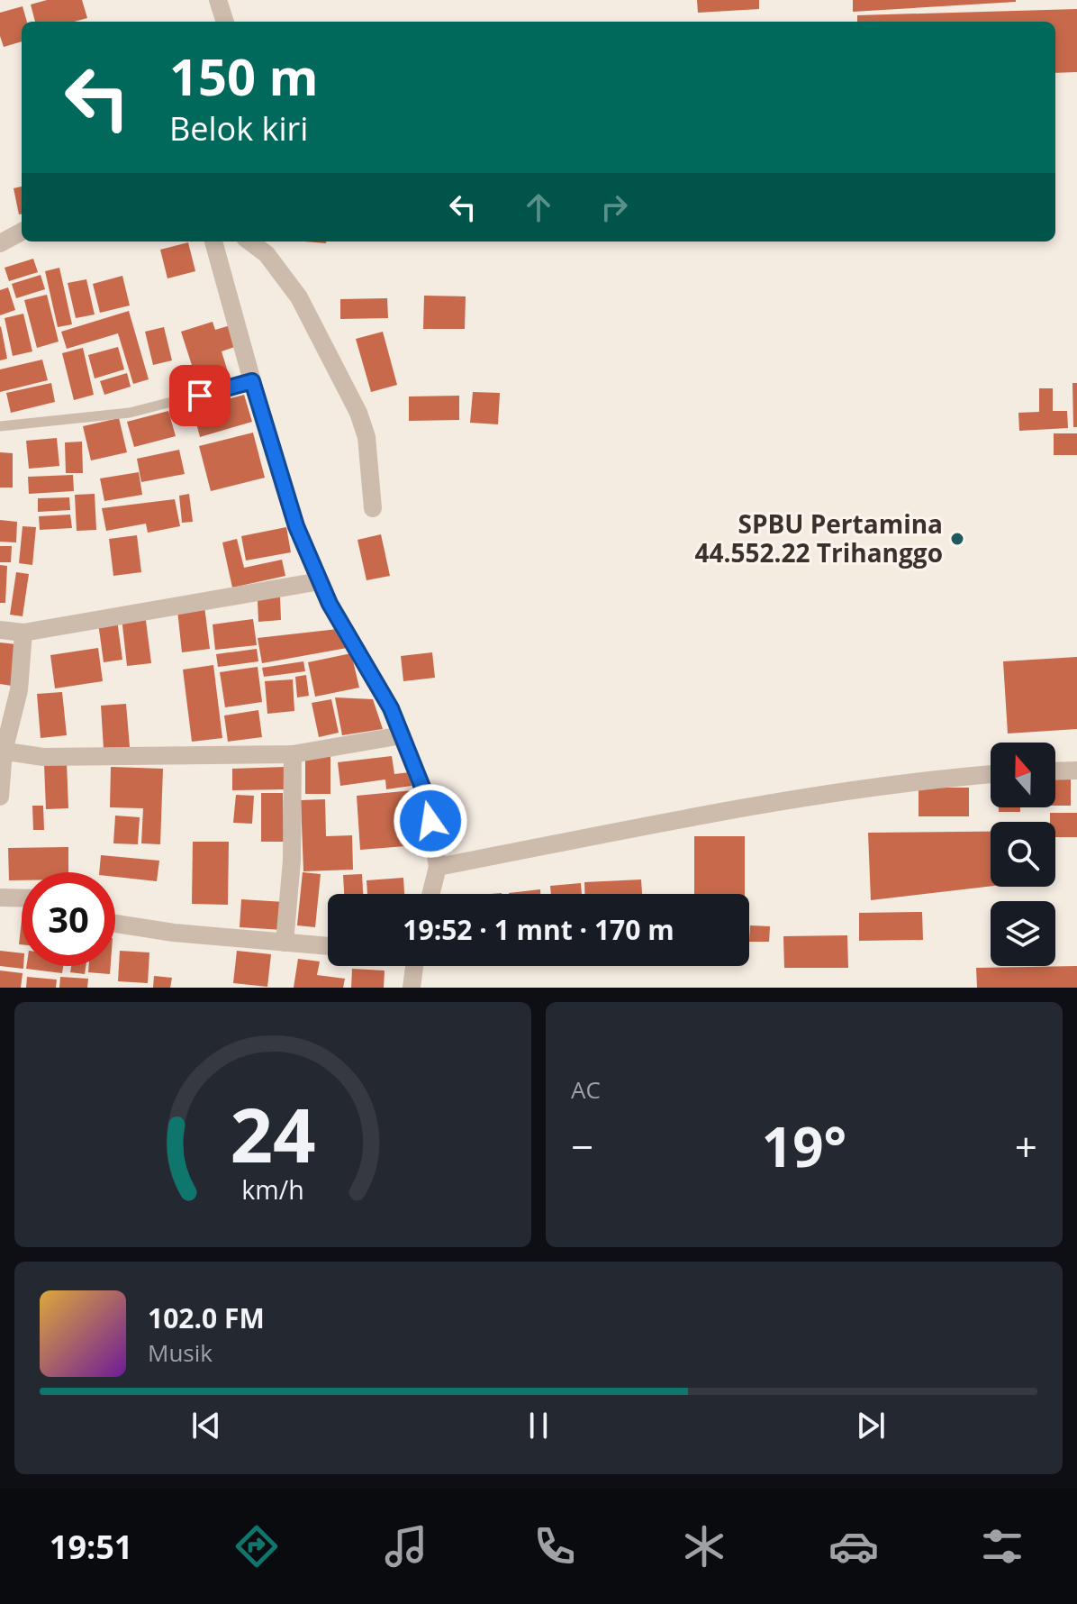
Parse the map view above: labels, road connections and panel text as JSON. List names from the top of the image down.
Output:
{
  "places": ["SPBU Pertamina 44.552.22 Trihanggo"],
  "north": "top",
  "page": {
    "turn": ["150 m", "Belok kiri"],
    "limit": "30",
    "trip": "19:52 · 1 mnt · 170 m",
    "tile": "AC",
    "heat": ["−", "19°", "+"],
    "song": ["102.0 FM", "Musik"],
    "tabs": "19:51",
    "gauge": ["24", "km/h"]
  }
}
